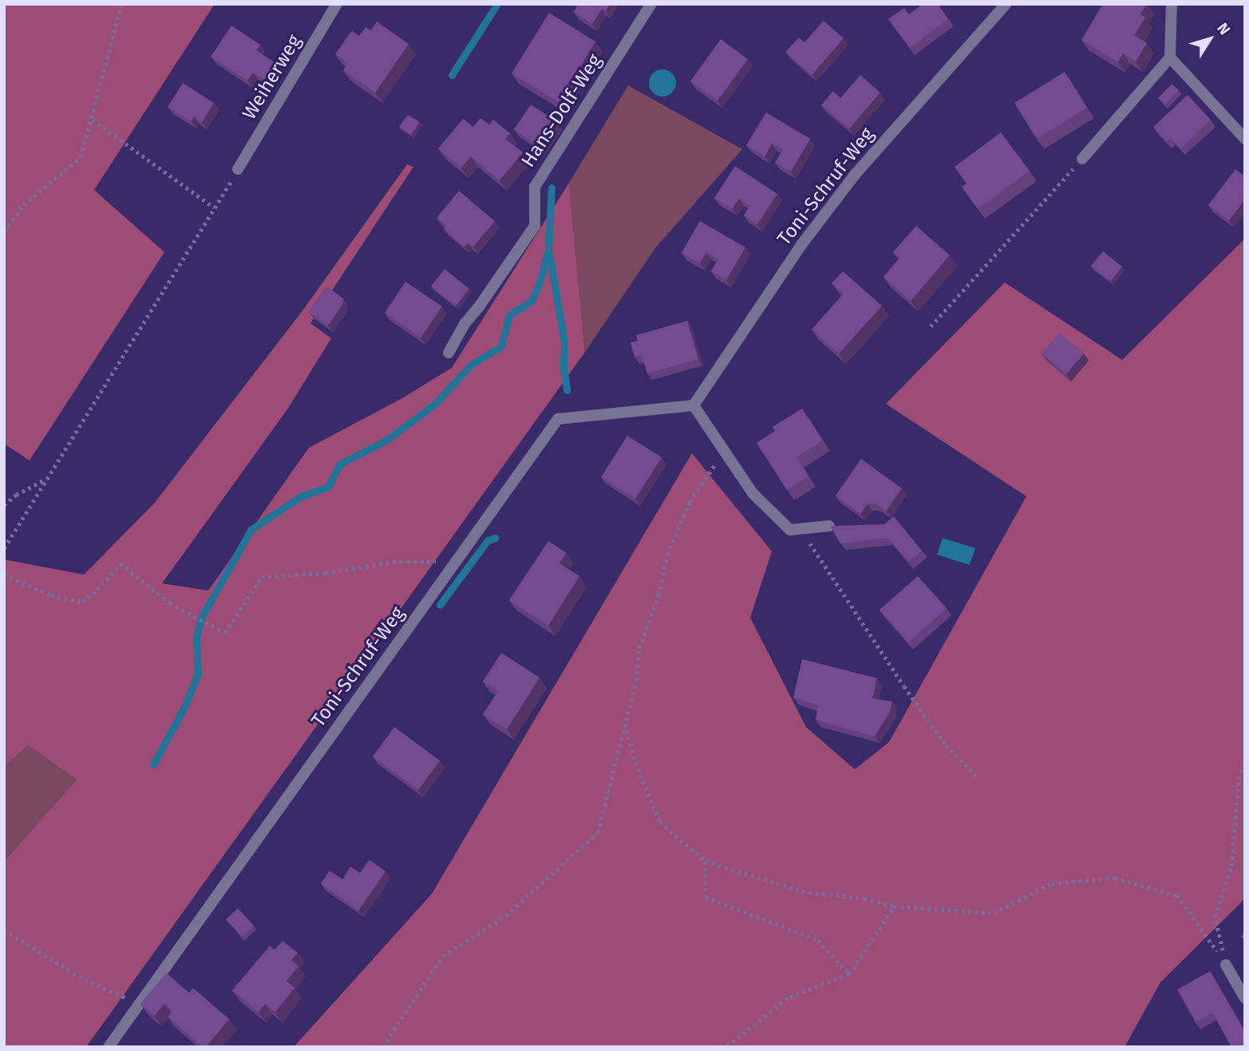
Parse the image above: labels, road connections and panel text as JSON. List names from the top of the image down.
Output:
{
  "streets": {
    "street": ["Weiherweg", "Hans-Dolf-Weg", "Toni-Schruf-Weg"]
  },
  "north": "top right"
}
